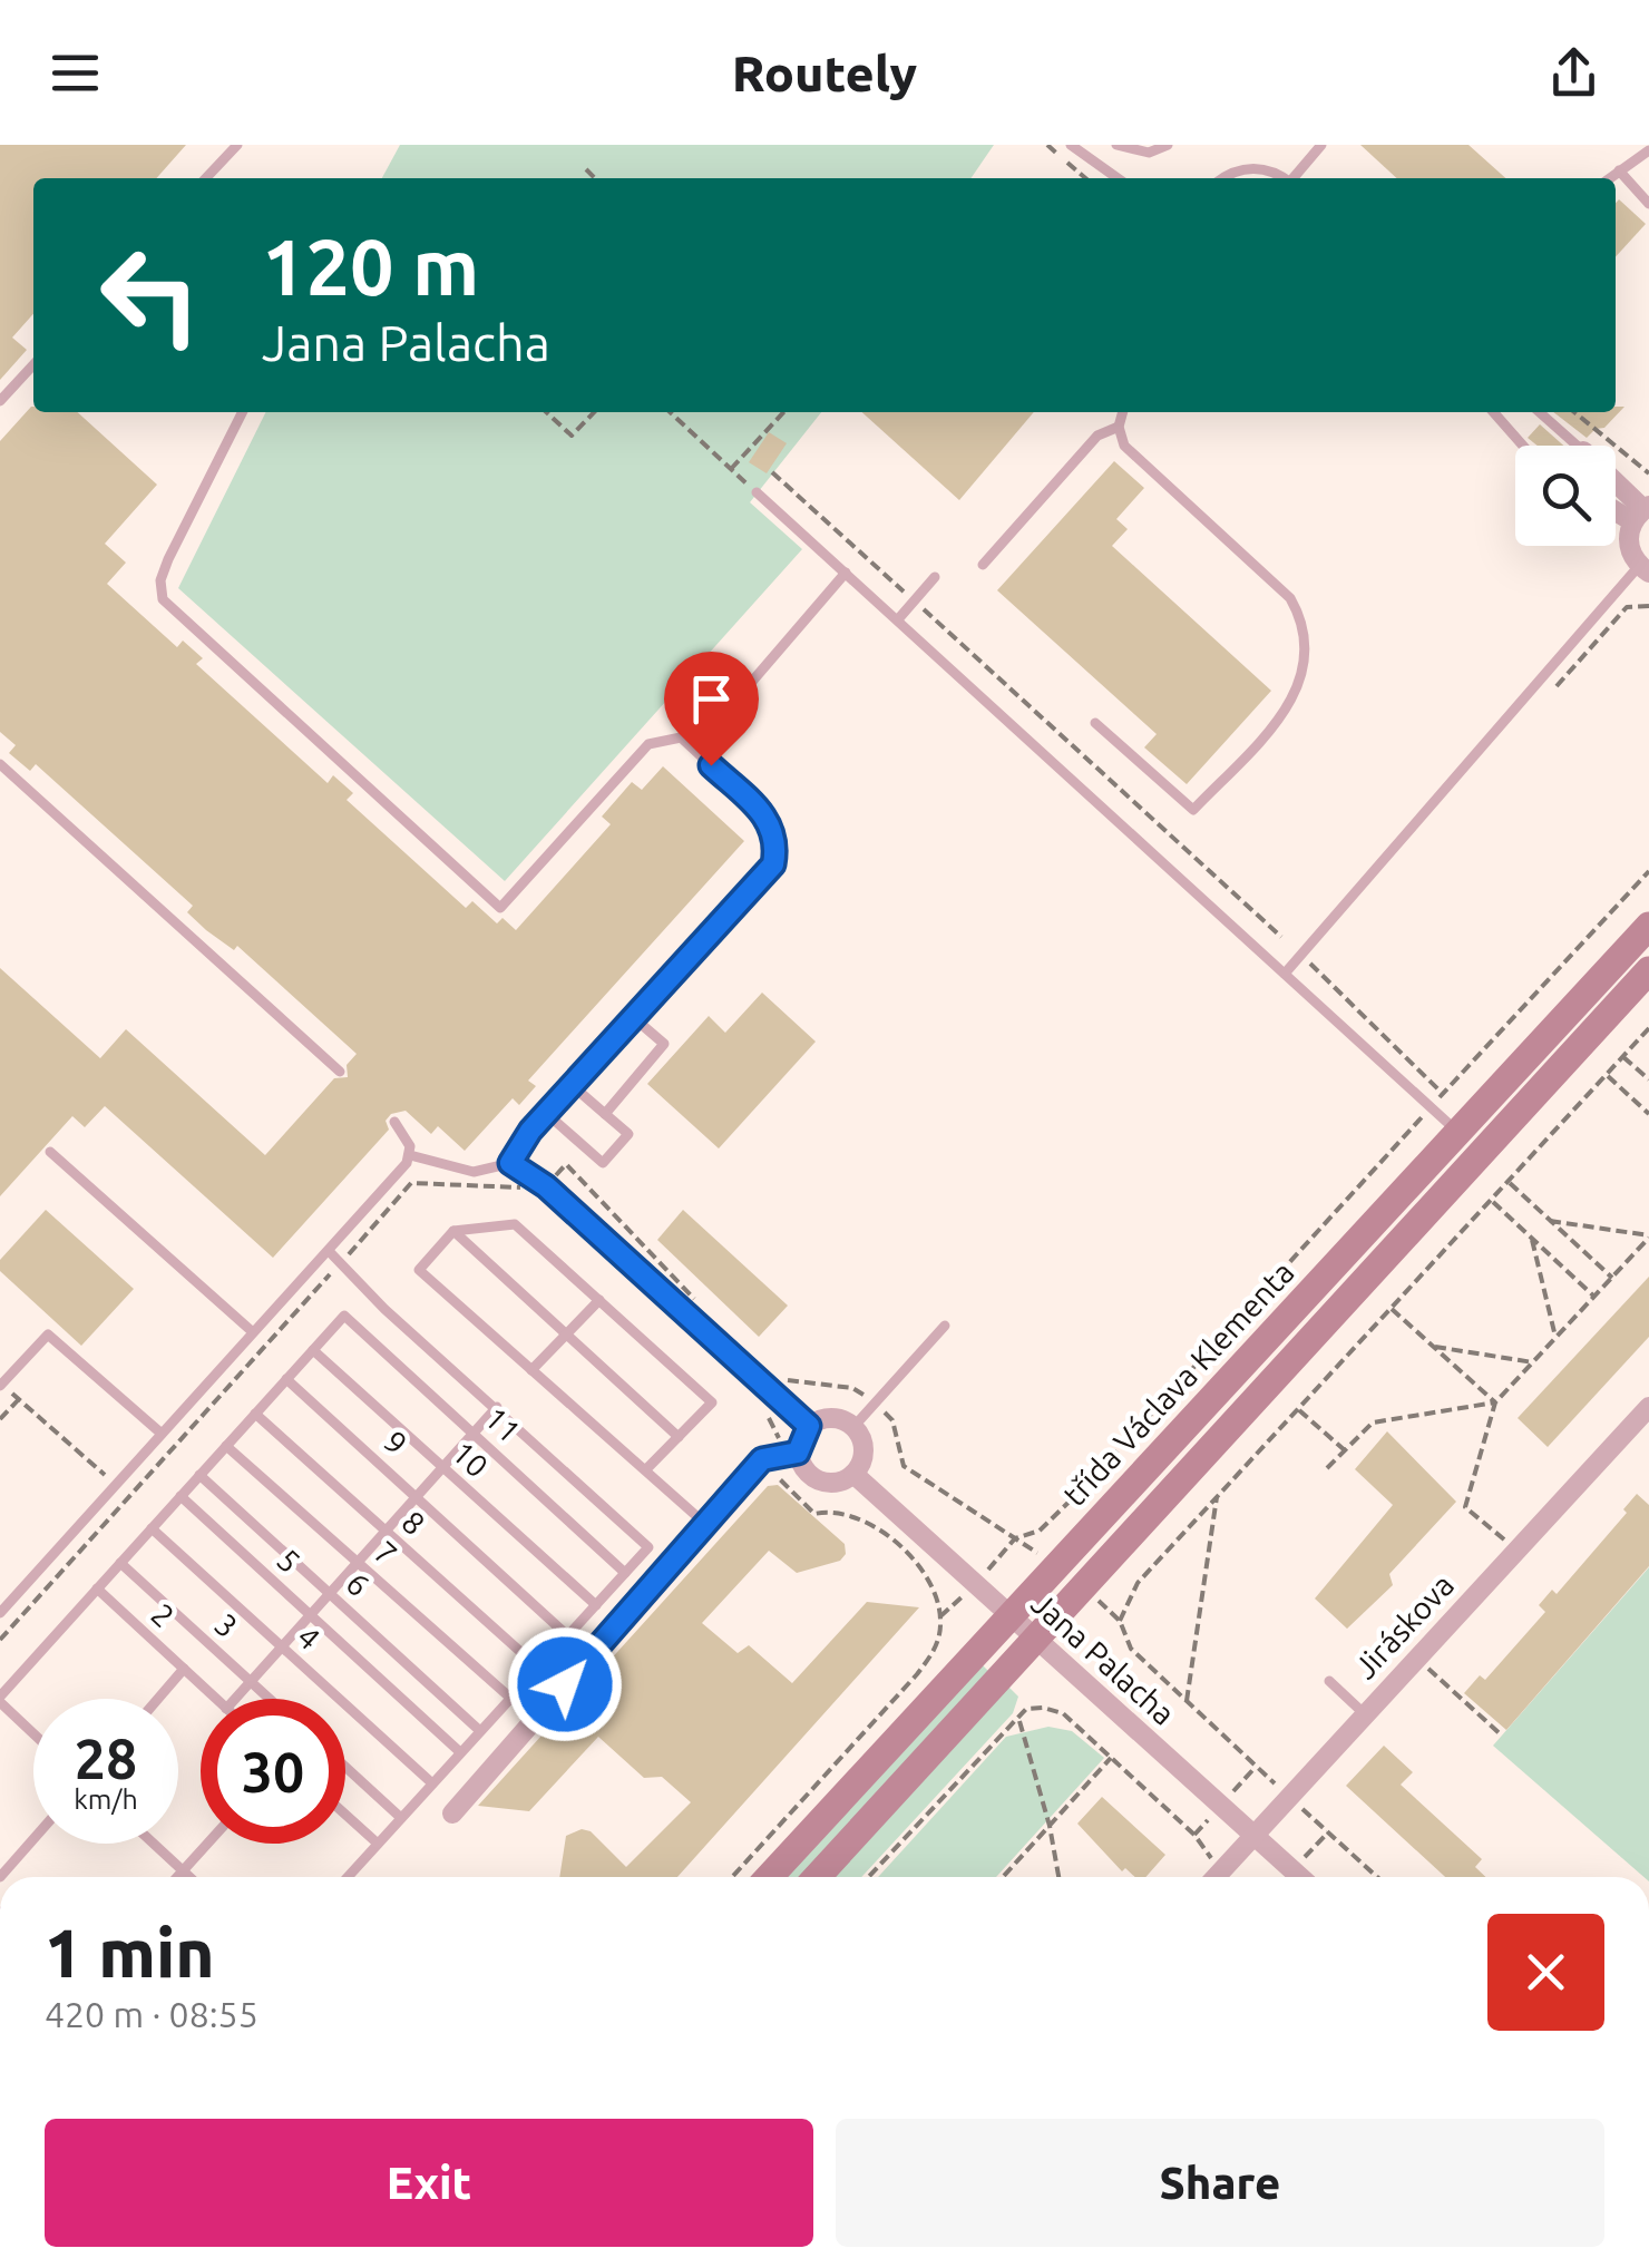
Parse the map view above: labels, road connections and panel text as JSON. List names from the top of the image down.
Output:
{
  "streets": {
    "street": ["třída Václava Klementa", "Jiráskova", "Jana Palacha"],
    "lane": [
      "11",
      "9",
      "10",
      "8",
      "7",
      "5",
      "6",
      "2",
      "3",
      "4"
    ]
  },
  "crossings": [
    ["třída Václava Klementa", "Jana Palacha"],
    ["11", "10"],
    ["Jiráskova", "Jana Palacha"]
  ],
  "page": {
    "header": "Routely",
    "turn": ["120 m", "Jana Palacha"],
    "speed": "28 km/h",
    "limit": "30",
    "heading": ["1 min", "420 m · 08:55"],
    "buttons": ["Exit", "Share"]
  }
}
